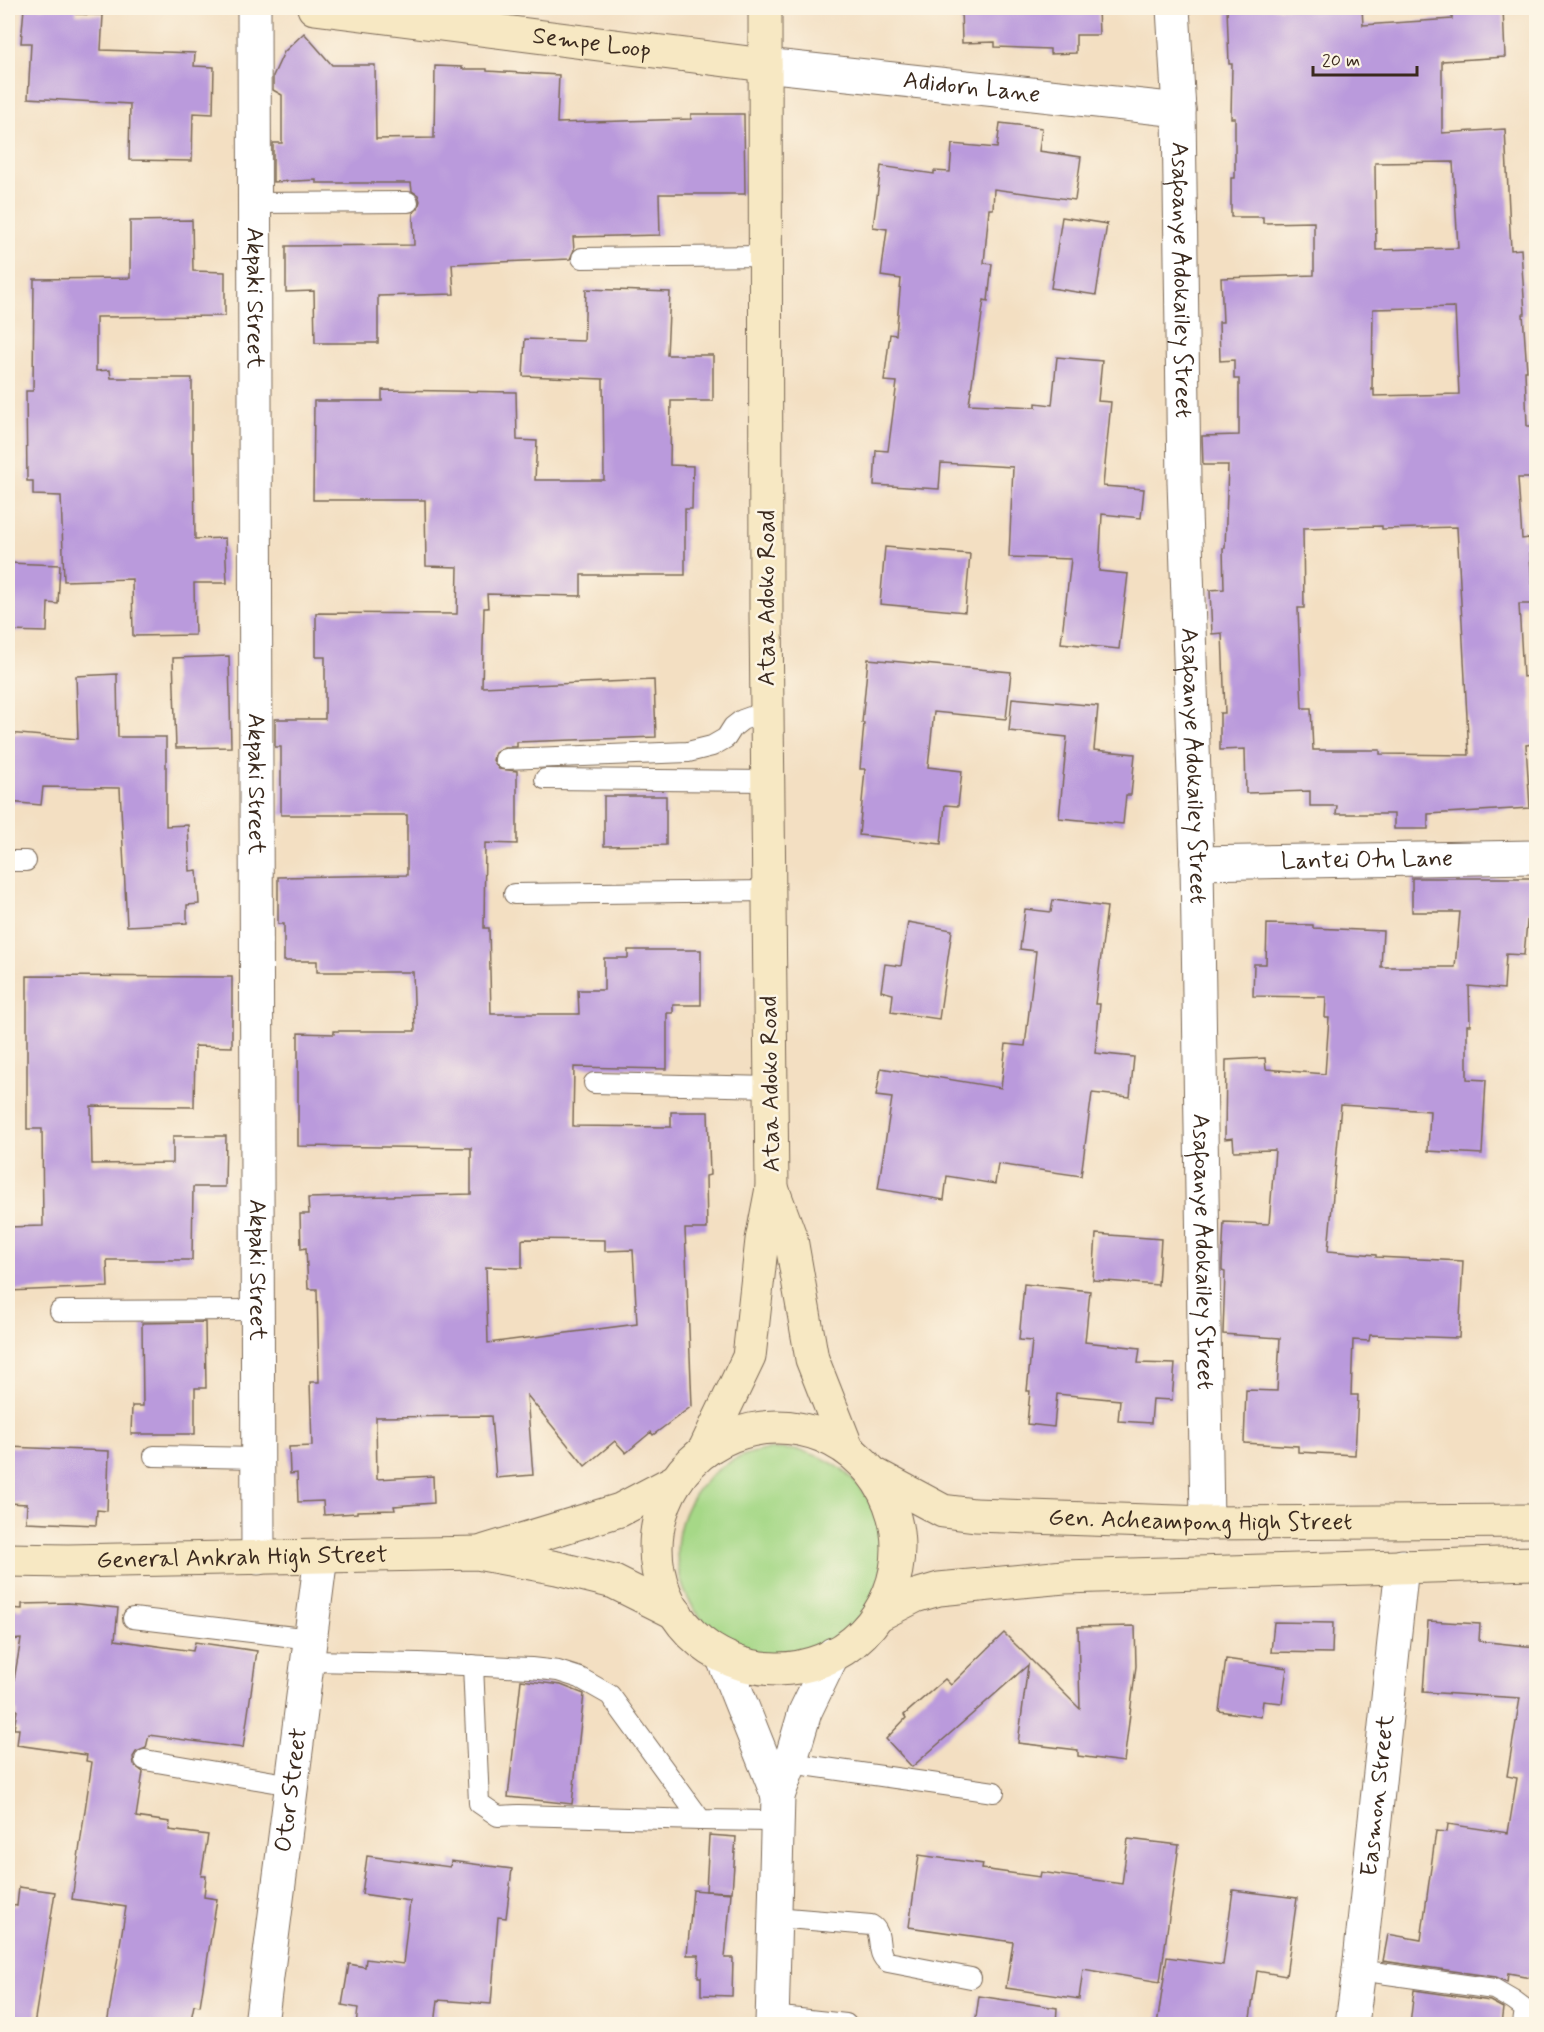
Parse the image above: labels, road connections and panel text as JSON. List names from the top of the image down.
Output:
{
  "streets": {
    "main road": [
      "Sempe Loop",
      "Ataa Adoko Road",
      "Gen. Acheampong High Street",
      "General Ankrah High Street"
    ],
    "street": [
      "Adidorn Lane",
      "Asafoanye Adokailey Street",
      "Akpaki Street",
      "Lantei Otu Lane",
      "Otor Street",
      "Easmon Street"
    ]
  },
  "crossings": [
    ["Sempe Loop", "Adidorn Lane"],
    ["Sempe Loop", "Ataa Adoko Road"],
    ["Adidorn Lane", "Asafoanye Adokailey Street"],
    ["Adidorn Lane", "Ataa Adoko Road"],
    ["Asafoanye Adokailey Street", "Lantei Otu Lane"],
    ["Asafoanye Adokailey Street", "Gen. Acheampong High Street"],
    ["Akpaki Street", "General Ankrah High Street"],
    ["Gen. Acheampong High Street", "Easmon Street"],
    ["General Ankrah High Street", "Otor Street"]
  ],
  "scale_bar": "20 m"
}
